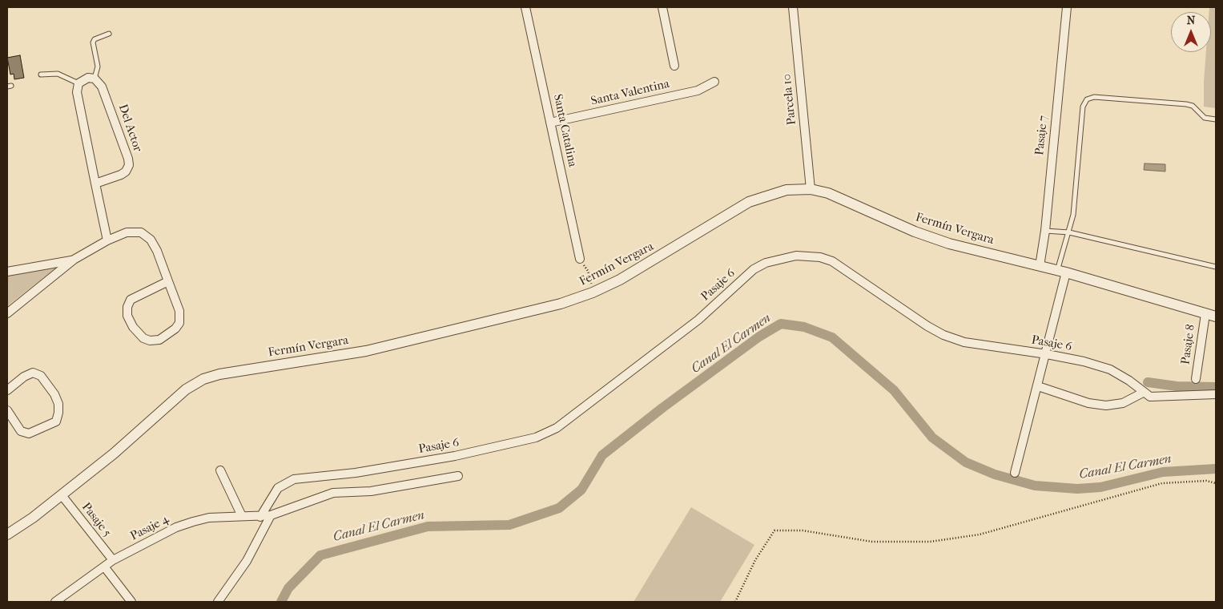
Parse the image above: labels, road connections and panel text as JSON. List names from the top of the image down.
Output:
{
  "streets": {
    "street": [
      "Santa Valentina",
      "Parcela 10",
      "Del Actor",
      "Santa Catalina",
      "Pasaje 7",
      "Fermín Vergara",
      "Pasaje 6",
      "Pasaje 8",
      "Pasaje 5",
      "Pasaje 4"
    ]
  },
  "crossings": [
    ["Santa Valentina", "Santa Catalina"],
    ["Parcela 10", "Fermín Vergara"],
    ["Pasaje 7", "Fermín Vergara"],
    ["Fermín Vergara", "Pasaje 8"],
    ["Fermín Vergara", "Pasaje 5"],
    ["Pasaje 6", "Pasaje 4"],
    ["Pasaje 5", "Pasaje 4"]
  ],
  "water": ["Canal El Carmen"],
  "north": "top"
}
